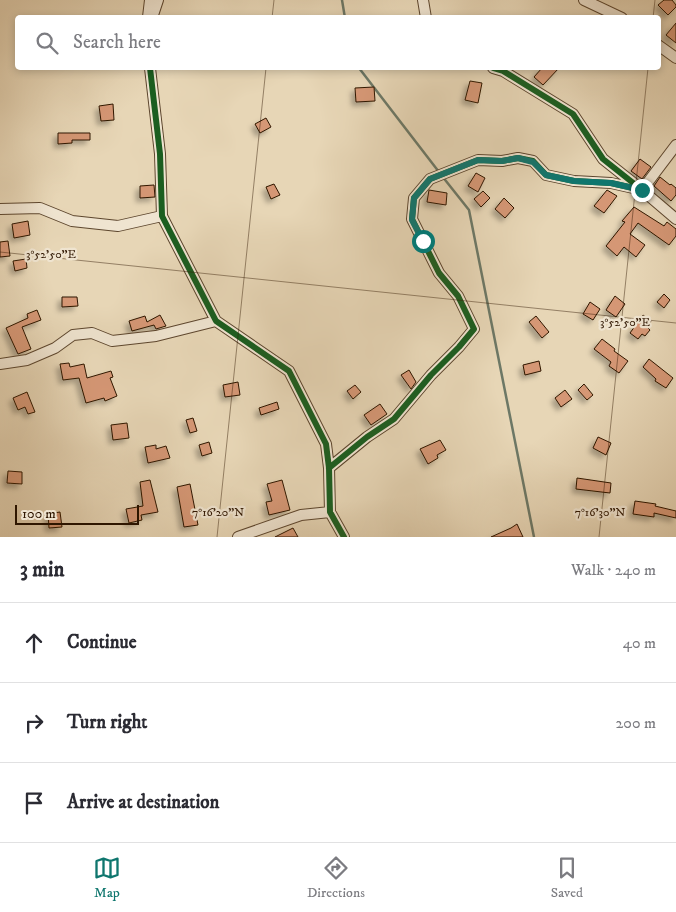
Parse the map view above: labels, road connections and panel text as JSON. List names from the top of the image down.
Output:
{
  "scale_bar": "100 m",
  "page": {
    "search": "Search here",
    "scale": "100 m",
    "heading": ["3 min", "Walk · 240 m"],
    "list": [
      ["Continue", "40 m"],
      ["Turn right", "200 m"],
      "Arrive at destination"
    ],
    "nav": ["Map", "Directions", "Saved"]
  },
  "coordinates": ["3°52'50\"E", "7°16'20\"N", "7°16'30\"N"]
}
